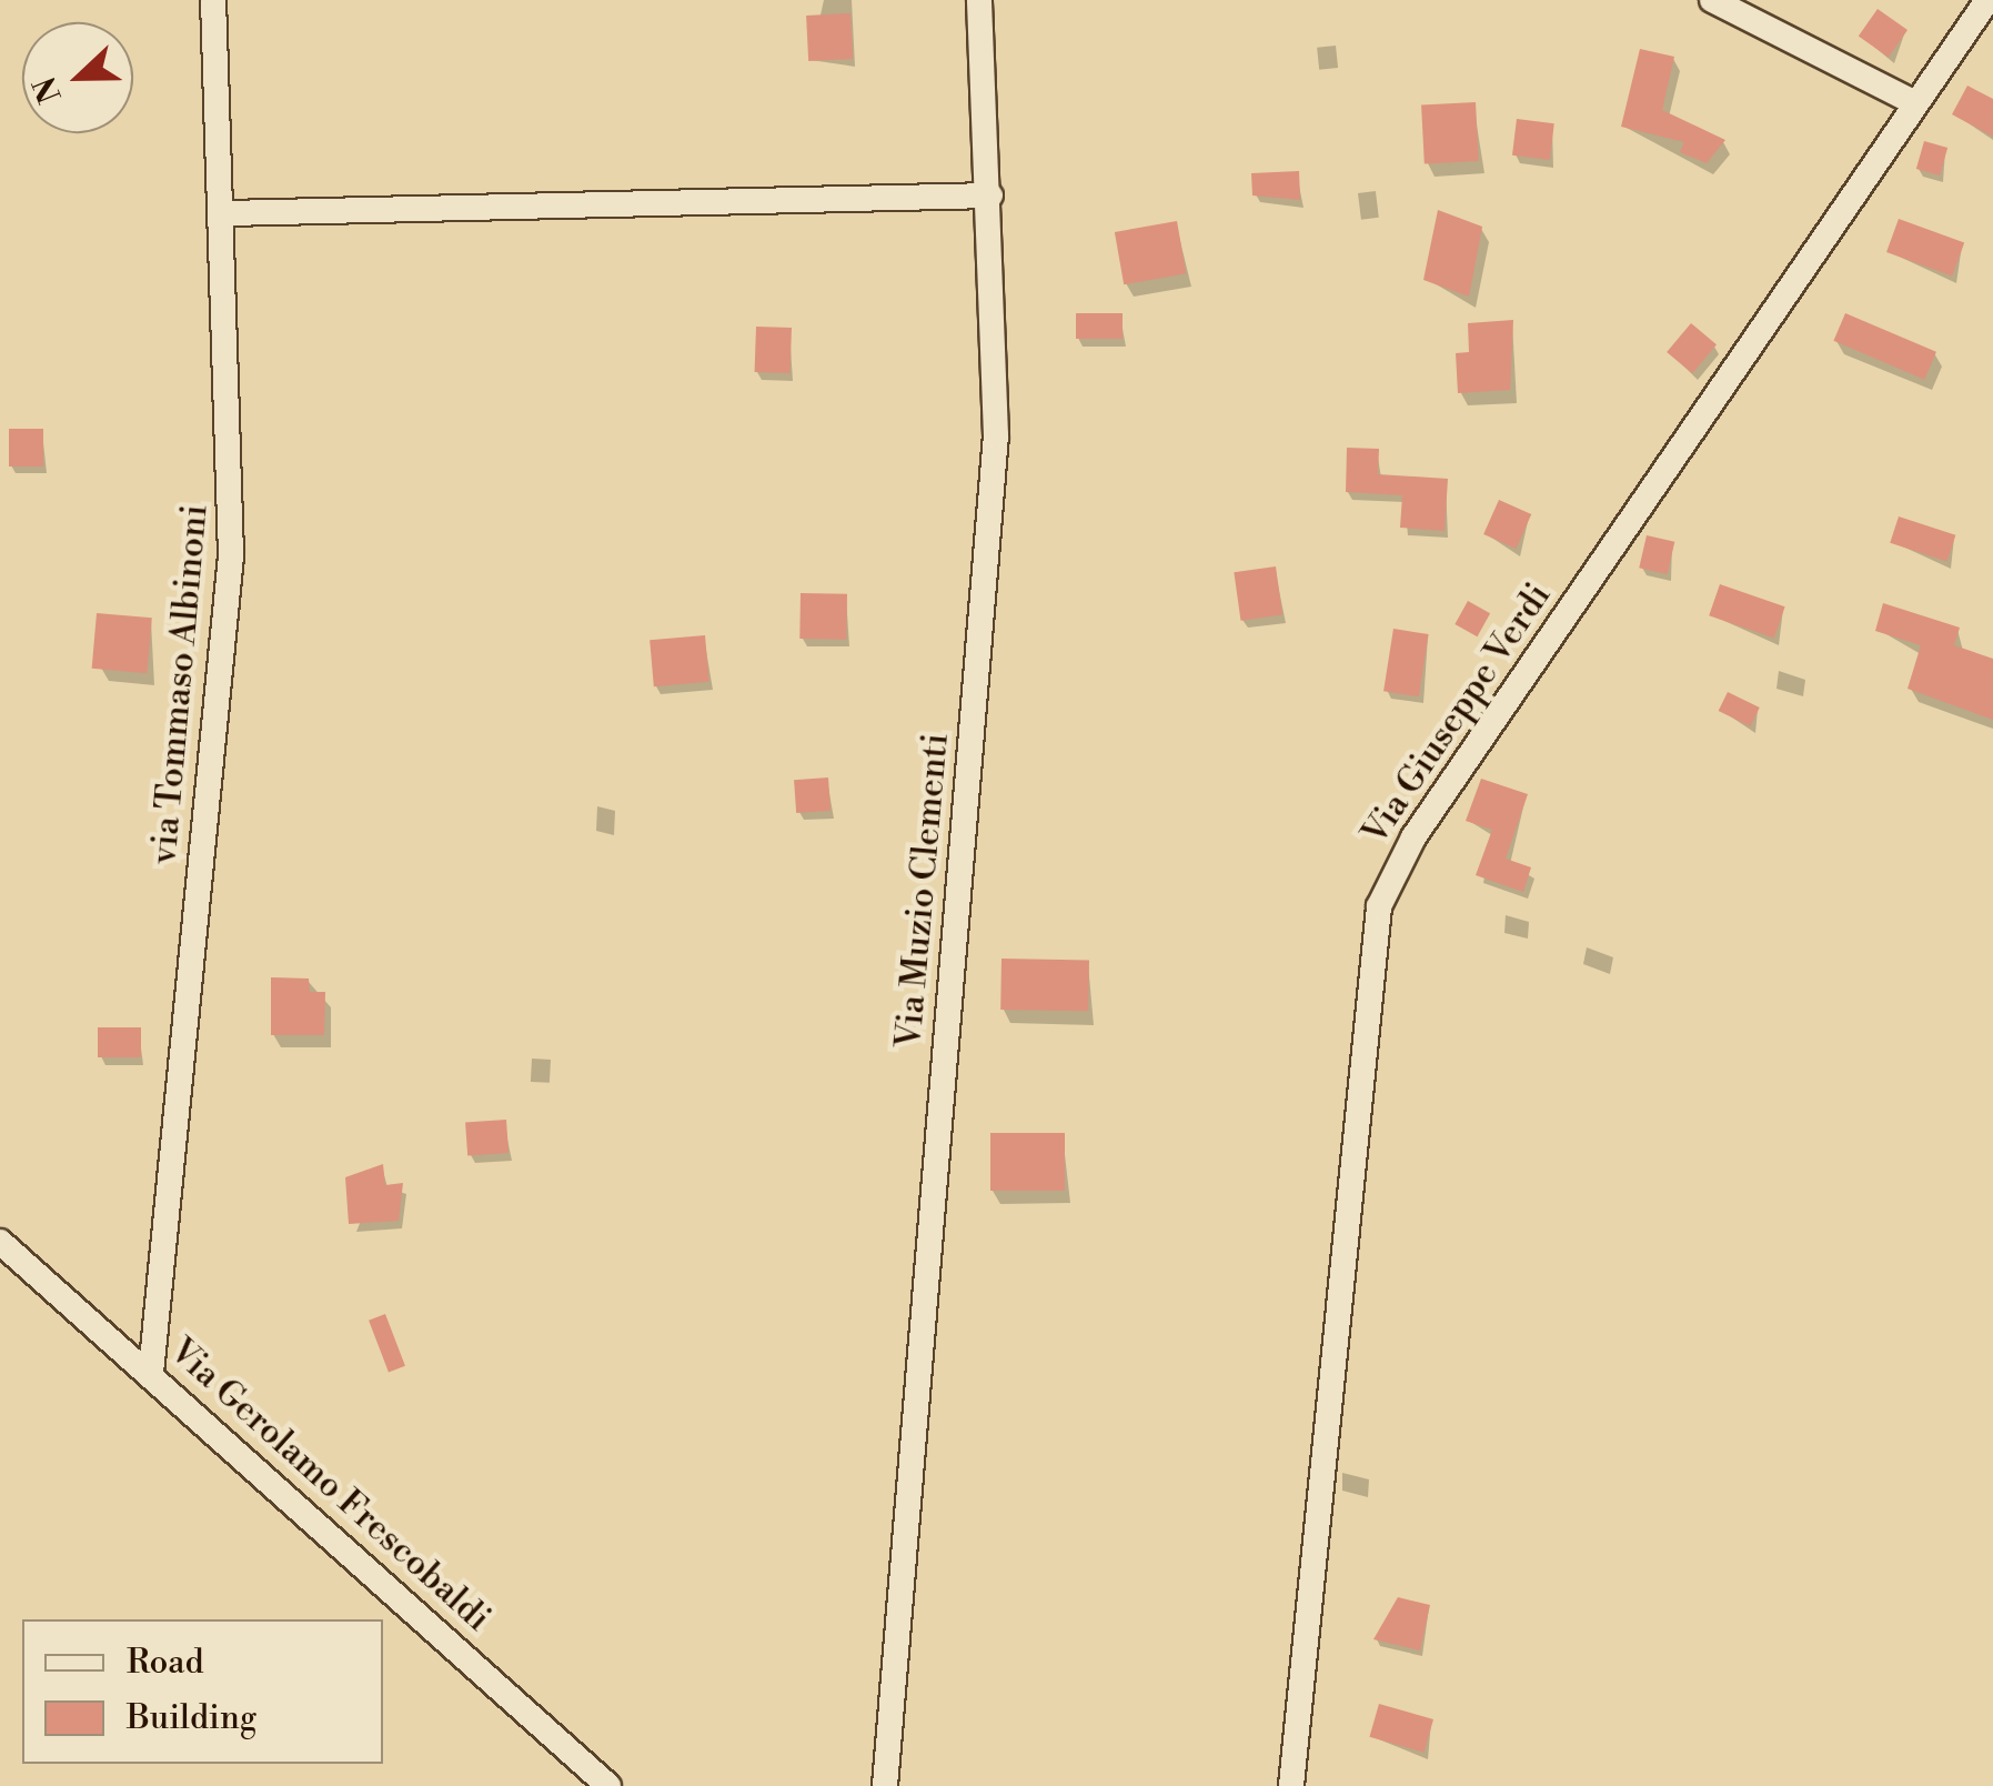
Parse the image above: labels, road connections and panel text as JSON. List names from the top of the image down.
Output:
{
  "streets": {
    "street": [
      "via Tommaso Albinoni",
      "Via Giuseppe Verdi",
      "Via Muzio Clementi",
      "Via Gerolamo Frescobaldi"
    ]
  },
  "crossings": [
    ["via Tommaso Albinoni", "Via Gerolamo Frescobaldi"]
  ],
  "legend": ["Road", "Building"],
  "north": "left"
}
